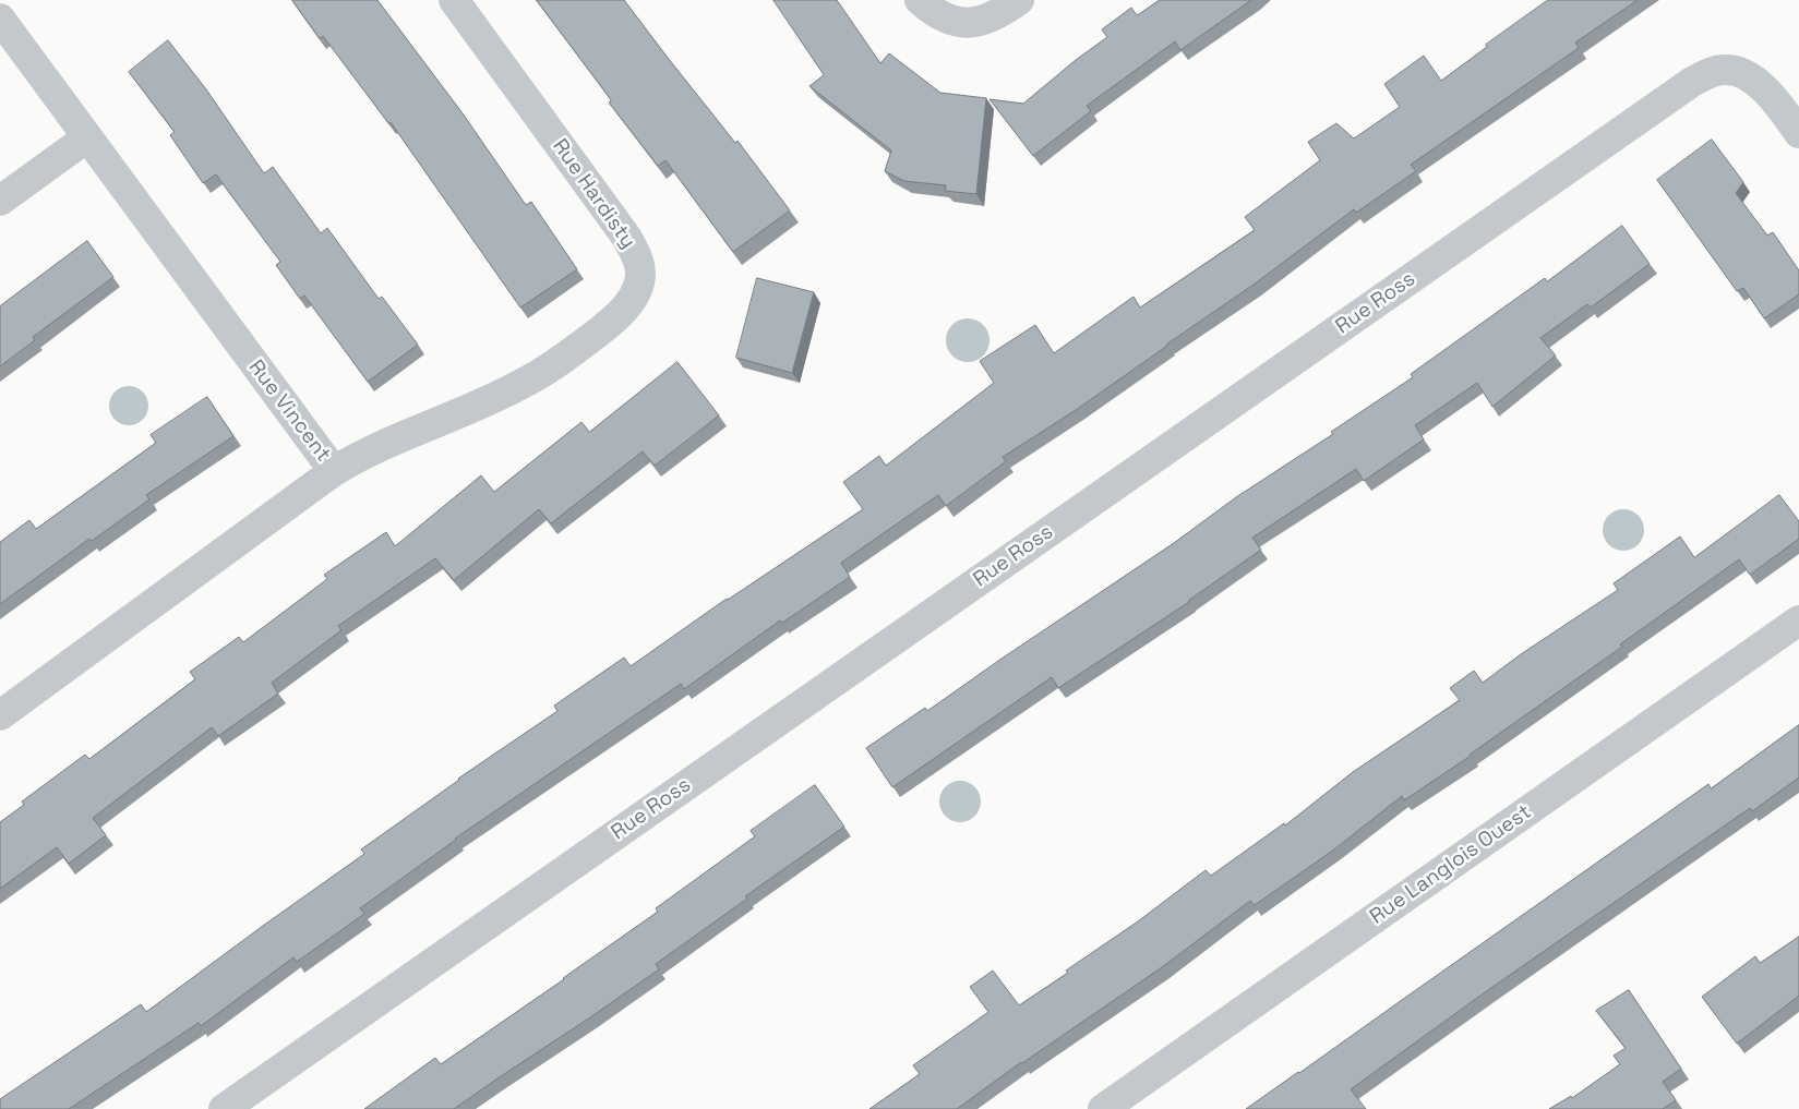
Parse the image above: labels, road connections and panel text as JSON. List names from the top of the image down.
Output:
{
  "streets": {
    "street": [
      "Rue Hardisty",
      "Rue Ross",
      "Rue Vincent",
      "Rue Langlois Ouest"
    ]
  },
  "crossings": [
    ["Rue Hardisty", "Rue Vincent"]
  ]
}
